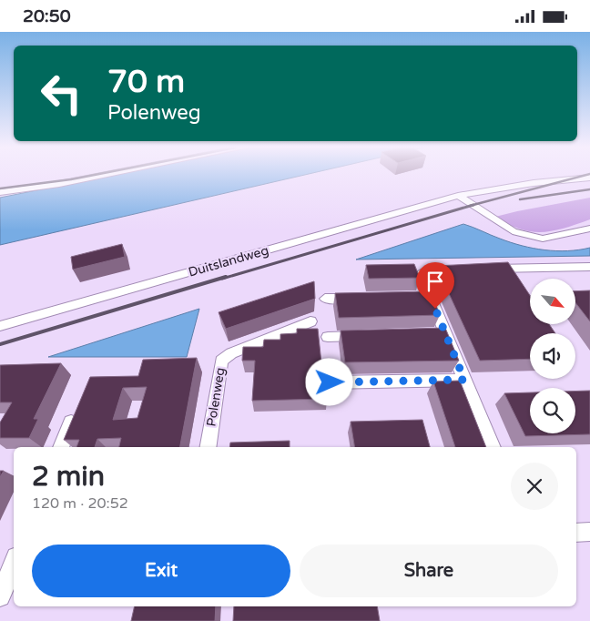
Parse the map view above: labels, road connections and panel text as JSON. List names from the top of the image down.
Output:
{
  "streets": {
    "street": ["Duitslandweg", "Polenweg"]
  },
  "north": "bottom right",
  "page": {
    "status": "20:50",
    "turn": ["70 m", "Polenweg"],
    "heading": ["2 min", "120 m · 20:52"],
    "buttons": ["Exit", "Share"]
  }
}
